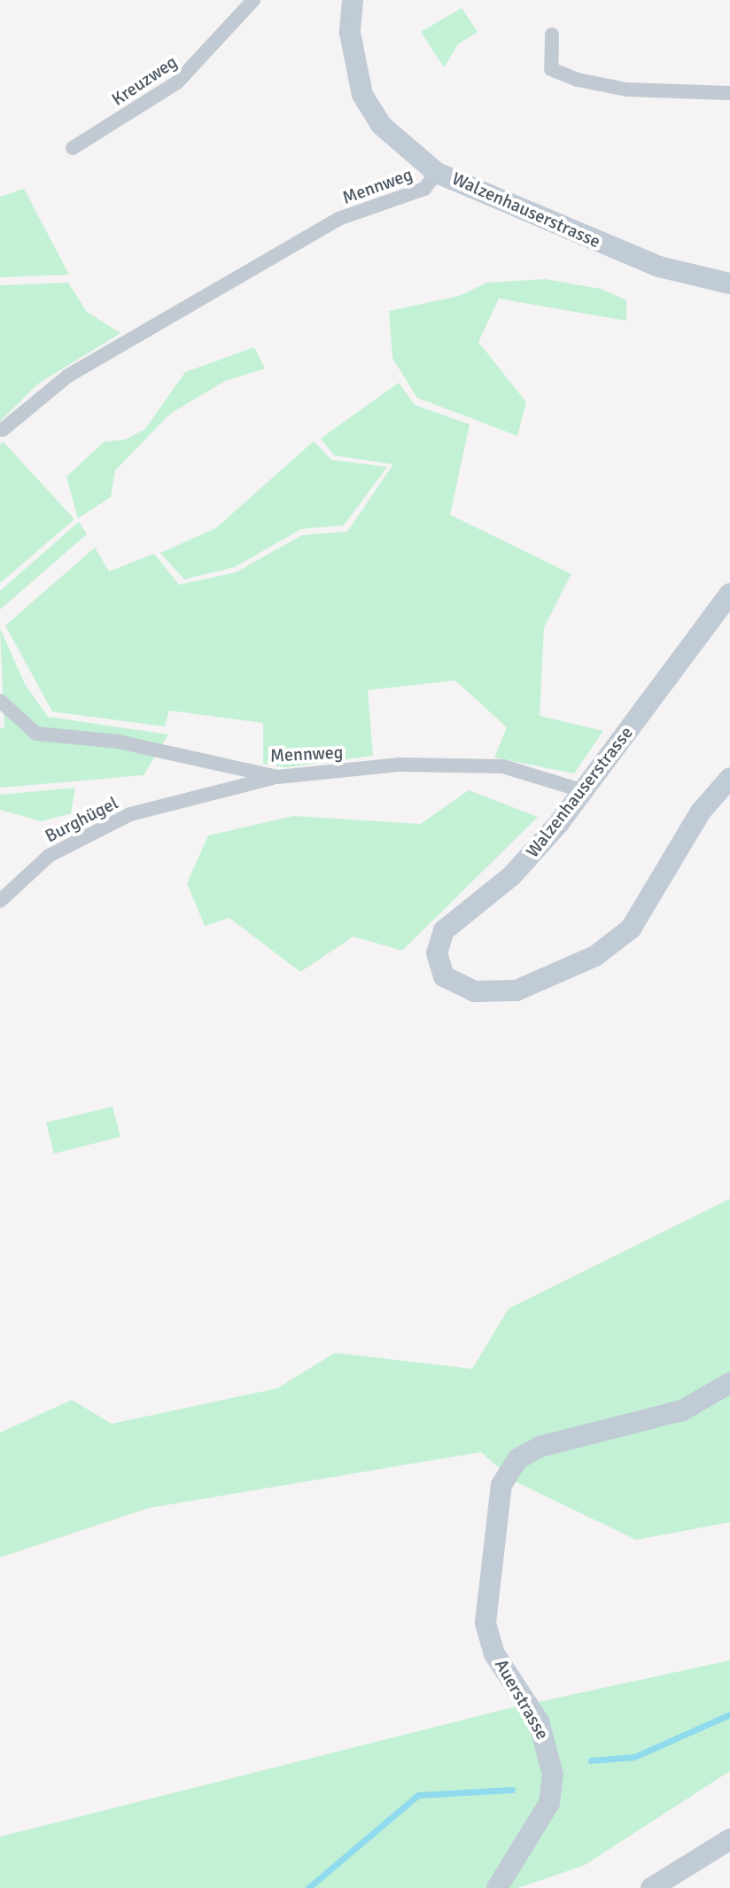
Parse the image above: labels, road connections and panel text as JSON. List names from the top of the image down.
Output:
{
  "streets": {
    "street": [
      "Kreuzweg",
      "Mennweg",
      "Walzenhauserstrasse",
      "Burghügel",
      "Auerstrasse"
    ]
  },
  "crossings": [
    ["Mennweg", "Walzenhauserstrasse"],
    ["Mennweg", "Burghügel"]
  ]
}
